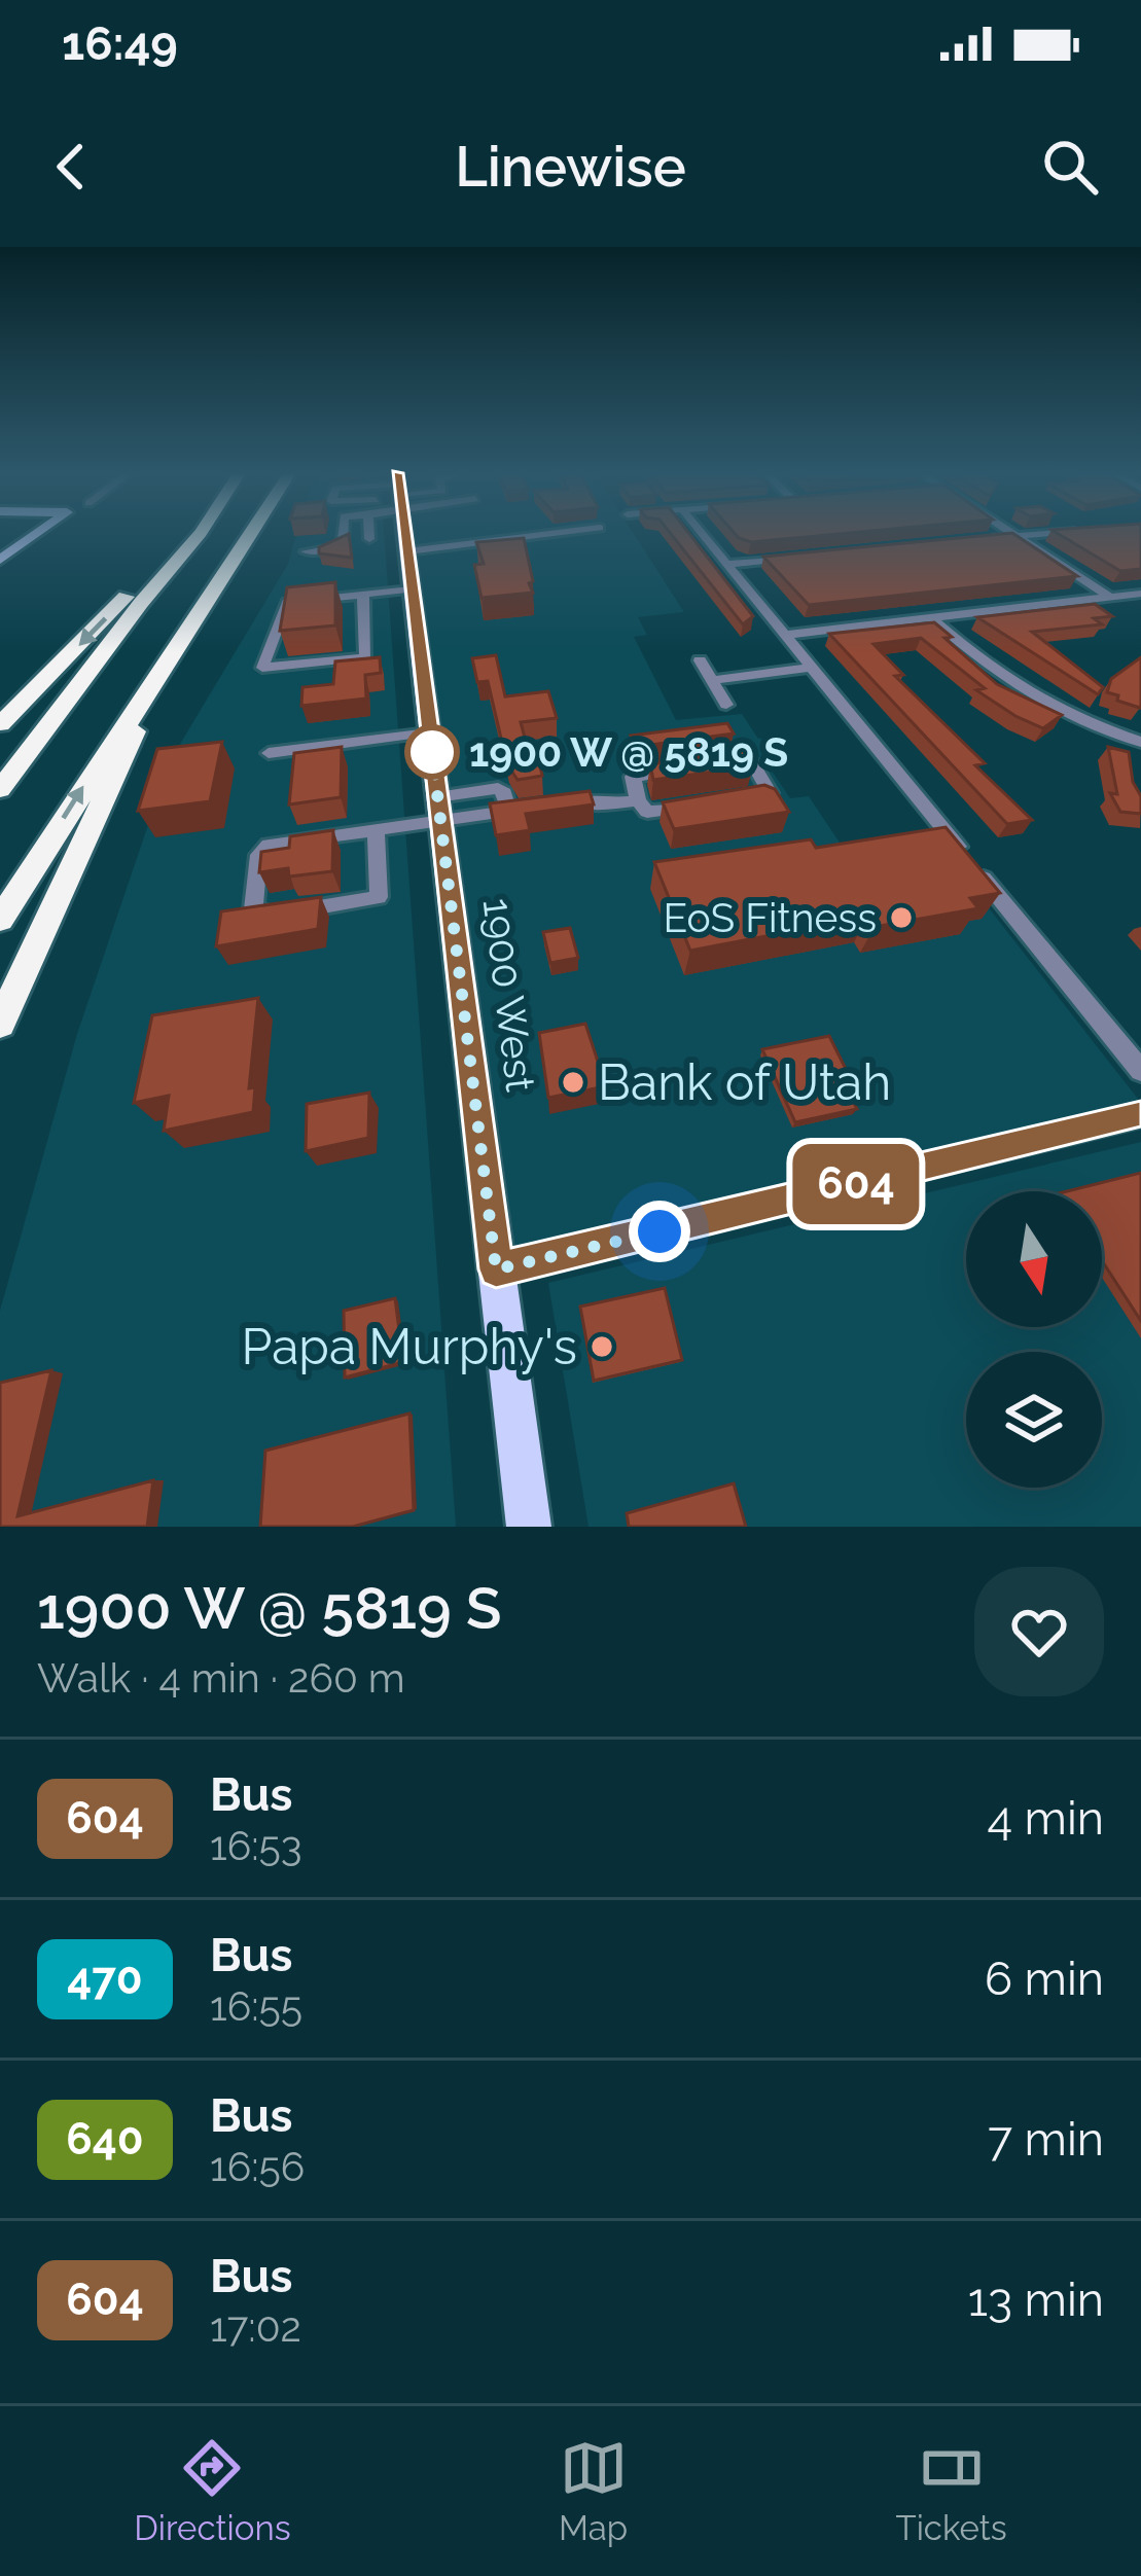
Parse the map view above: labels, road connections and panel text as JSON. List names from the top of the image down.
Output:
{
  "streets": {
    "main road": ["1900 West"]
  },
  "places": [
    "1900 W @ 5819 S",
    "EoS Fitness",
    "Bank of Utah",
    "Papa Murphy's"
  ],
  "lines": ["bus line 604"],
  "north": "bottom",
  "page": {
    "status": "16:49",
    "header": "Linewise",
    "on_map": "604",
    "heading": ["1900 W @ 5819 S", "Walk · 4 min · 260 m"],
    "list": [
      {
        "mark": "604",
        "name": "Bus",
        "note": "16:53",
        "value": "4 min"
      },
      {
        "mark": "470",
        "name": "Bus",
        "note": "16:55",
        "value": "6 min"
      },
      {
        "mark": "640",
        "name": "Bus",
        "note": "16:56",
        "value": "7 min"
      },
      {
        "mark": "604",
        "name": "Bus",
        "note": "17:02",
        "value": "13 min"
      }
    ],
    "tabs": ["Directions", "Map", "Tickets"]
  }
}
